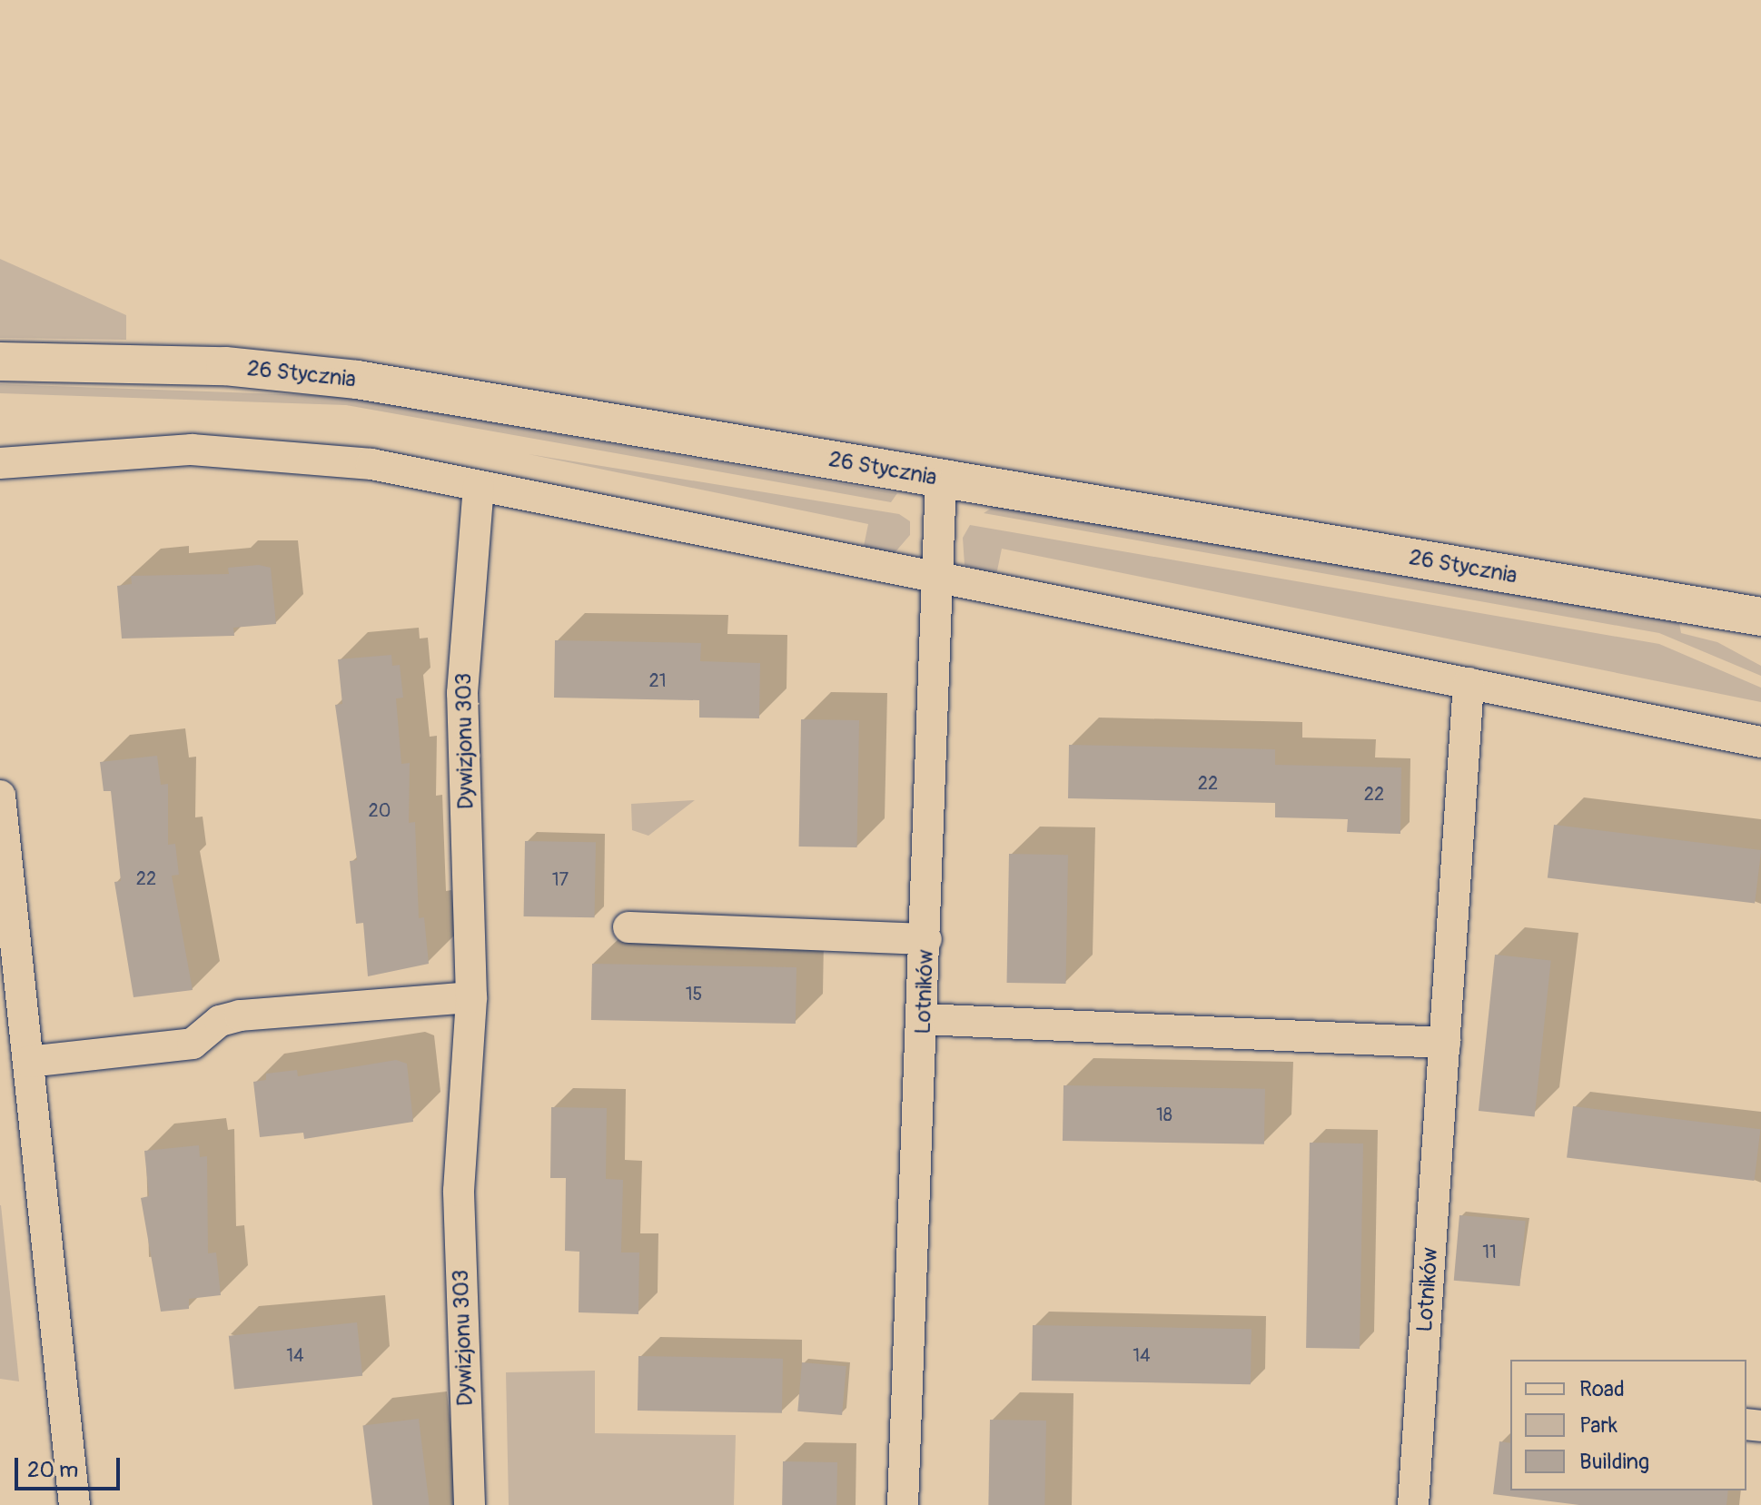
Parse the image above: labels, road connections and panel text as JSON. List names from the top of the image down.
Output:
{
  "streets": {
    "street": ["26 Stycznia", "Dywizjonu 303", "Lotników"]
  },
  "crossings": [
    ["26 Stycznia", "Lotników"]
  ],
  "house_numbers": [
    "21",
    "22",
    "22",
    "20",
    "22",
    "17",
    "15",
    "18",
    "11",
    "14",
    "14"
  ],
  "legend": ["Road", "Park", "Building"],
  "scale_bar": "20 m"
}
